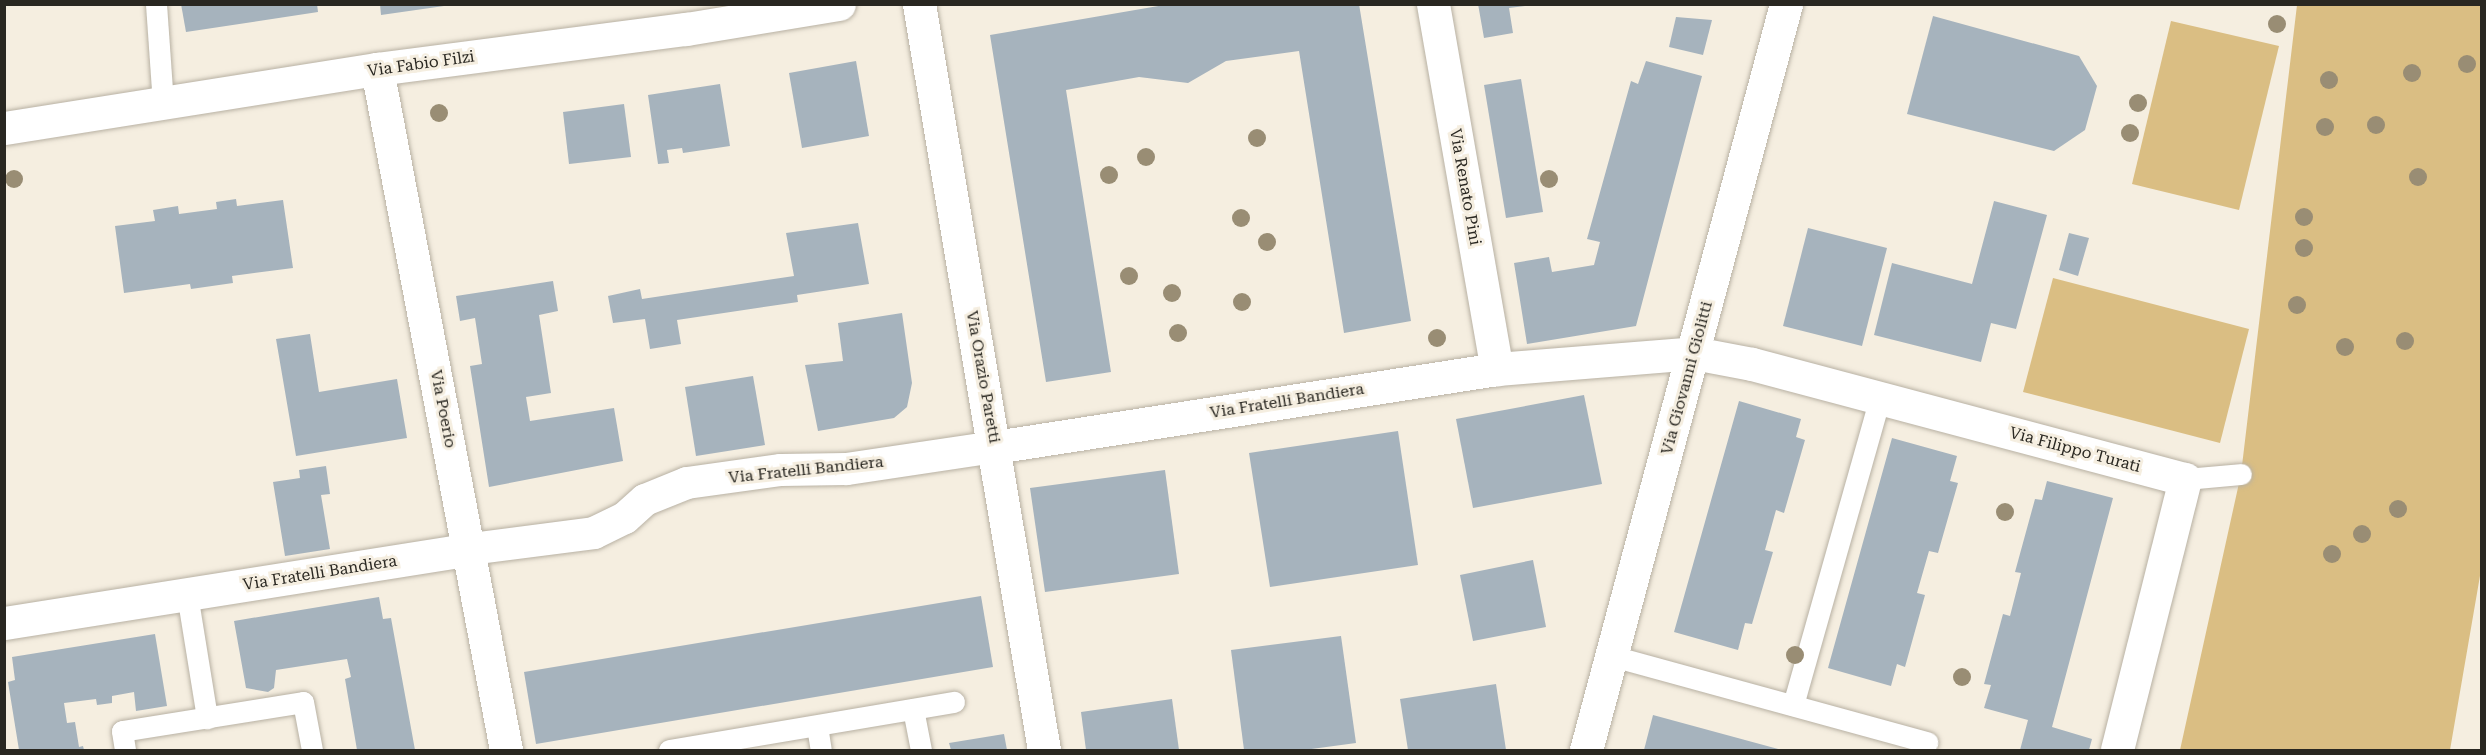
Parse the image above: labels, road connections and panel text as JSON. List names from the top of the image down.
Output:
{
  "streets": {
    "street": [
      "Via Fabio Filzi",
      "Via Renato Pini",
      "Via Orazio Paretti",
      "Via Giovanni Giolitti",
      "Via Fratelli Bandiera",
      "Via Poerio",
      "Via Filippo Turati"
    ]
  },
  "crossings": [
    ["Via Fabio Filzi", "Via Poerio"],
    ["Via Renato Pini", "Via Fratelli Bandiera"],
    ["Via Orazio Paretti", "Via Fratelli Bandiera"],
    ["Via Giovanni Giolitti", "Via Fratelli Bandiera"],
    ["Via Giovanni Giolitti", "Via Filippo Turati"],
    ["Via Fratelli Bandiera", "Via Poerio"],
    ["Via Fratelli Bandiera", "Via Filippo Turati"]
  ]
}
